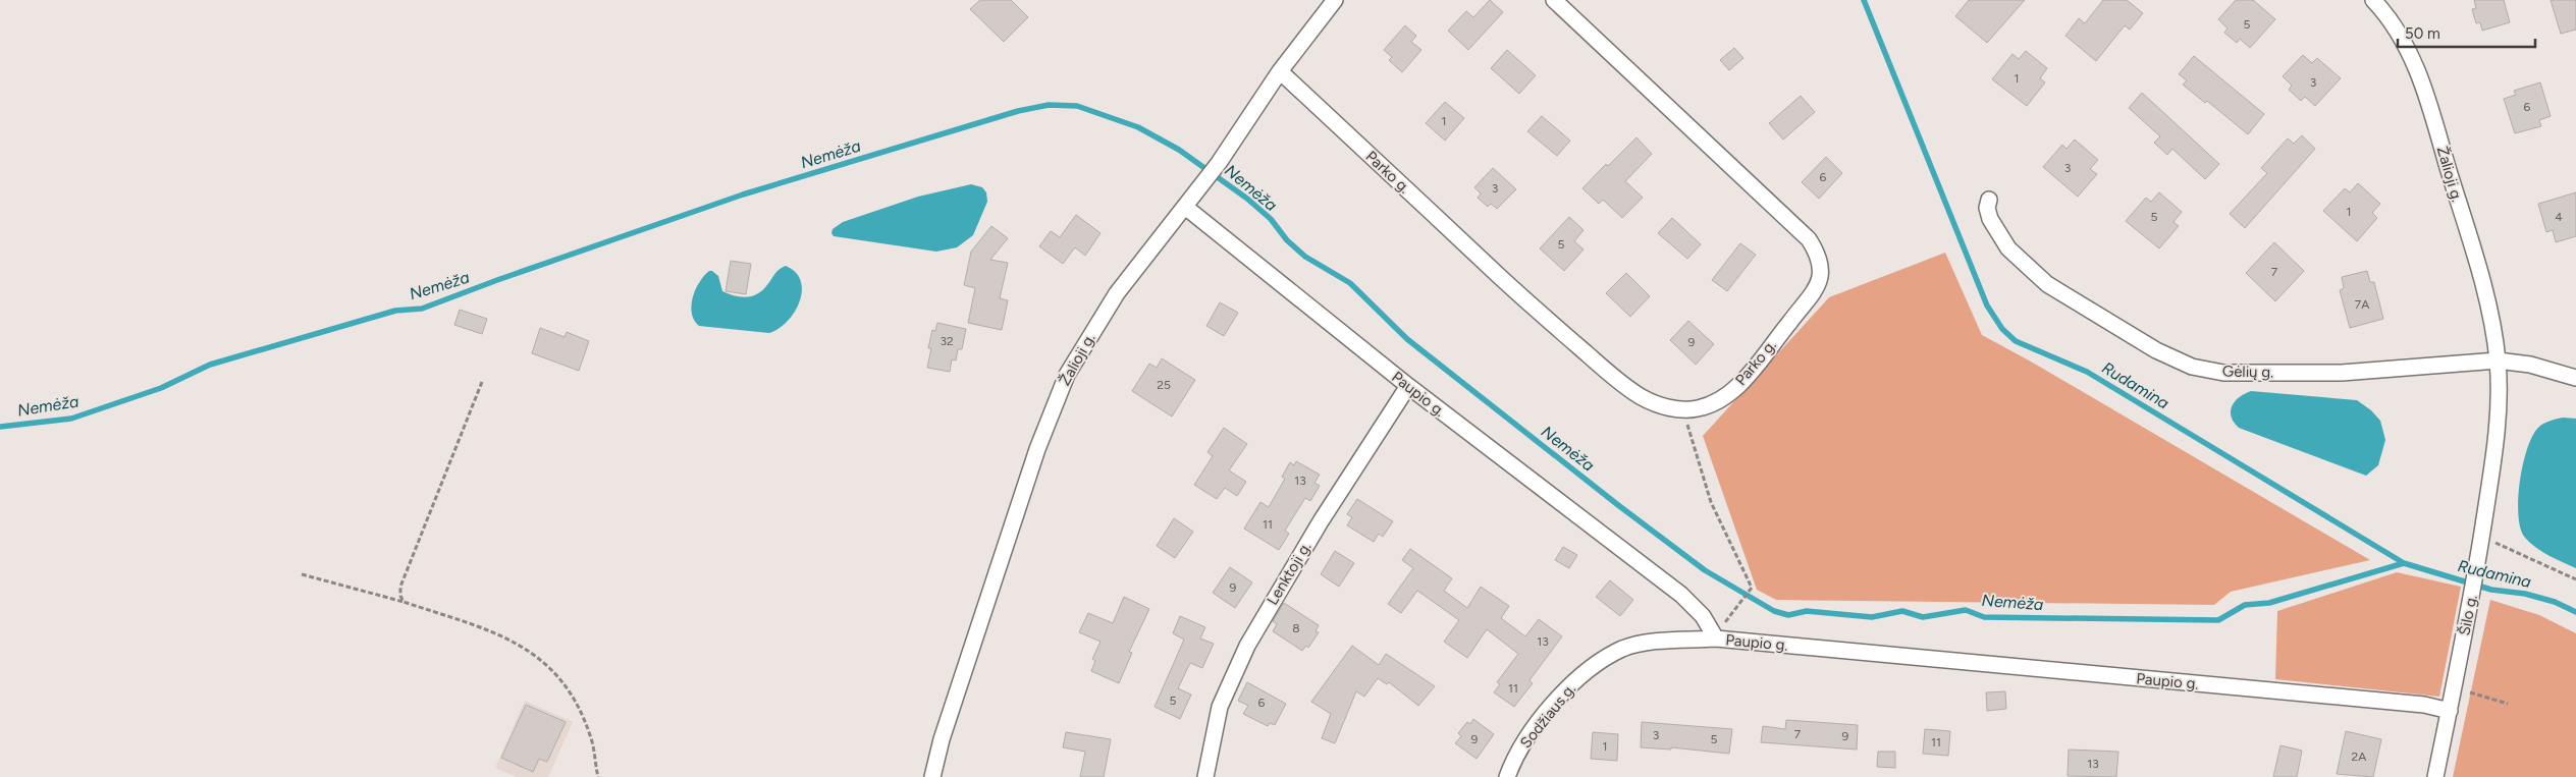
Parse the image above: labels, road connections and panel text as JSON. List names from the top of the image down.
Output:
{
  "streets": {
    "street": [
      "Parko g.",
      "Žalioji g.",
      "Gėlių g.",
      "Paupio g.",
      "Lenktoji g.",
      "Šilo g.",
      "Sodžiaus g."
    ]
  },
  "crossings": [
    ["Parko g.", "Žalioji g."],
    ["Žalioji g.", "Gėlių g."],
    ["Žalioji g.", "Paupio g."],
    ["Žalioji g.", "Šilo g."],
    ["Gėlių g.", "Šilo g."],
    ["Paupio g.", "Lenktoji g."],
    ["Paupio g.", "Šilo g."],
    ["Paupio g.", "Sodžiaus g."]
  ],
  "water": ["Nemėža", "Rudamina"],
  "house_numbers": [
    "5",
    "1",
    "3",
    "6",
    "1",
    "3",
    "6",
    "3",
    "1",
    "5",
    "4",
    "5",
    "7",
    "7A",
    "32",
    "9",
    "25",
    "13",
    "11",
    "9",
    "8",
    "13",
    "11",
    "5",
    "6",
    "7",
    "3",
    "9",
    "9",
    "5",
    "11",
    "1",
    "2A",
    "13"
  ],
  "scale_bar": "50 m"
}
